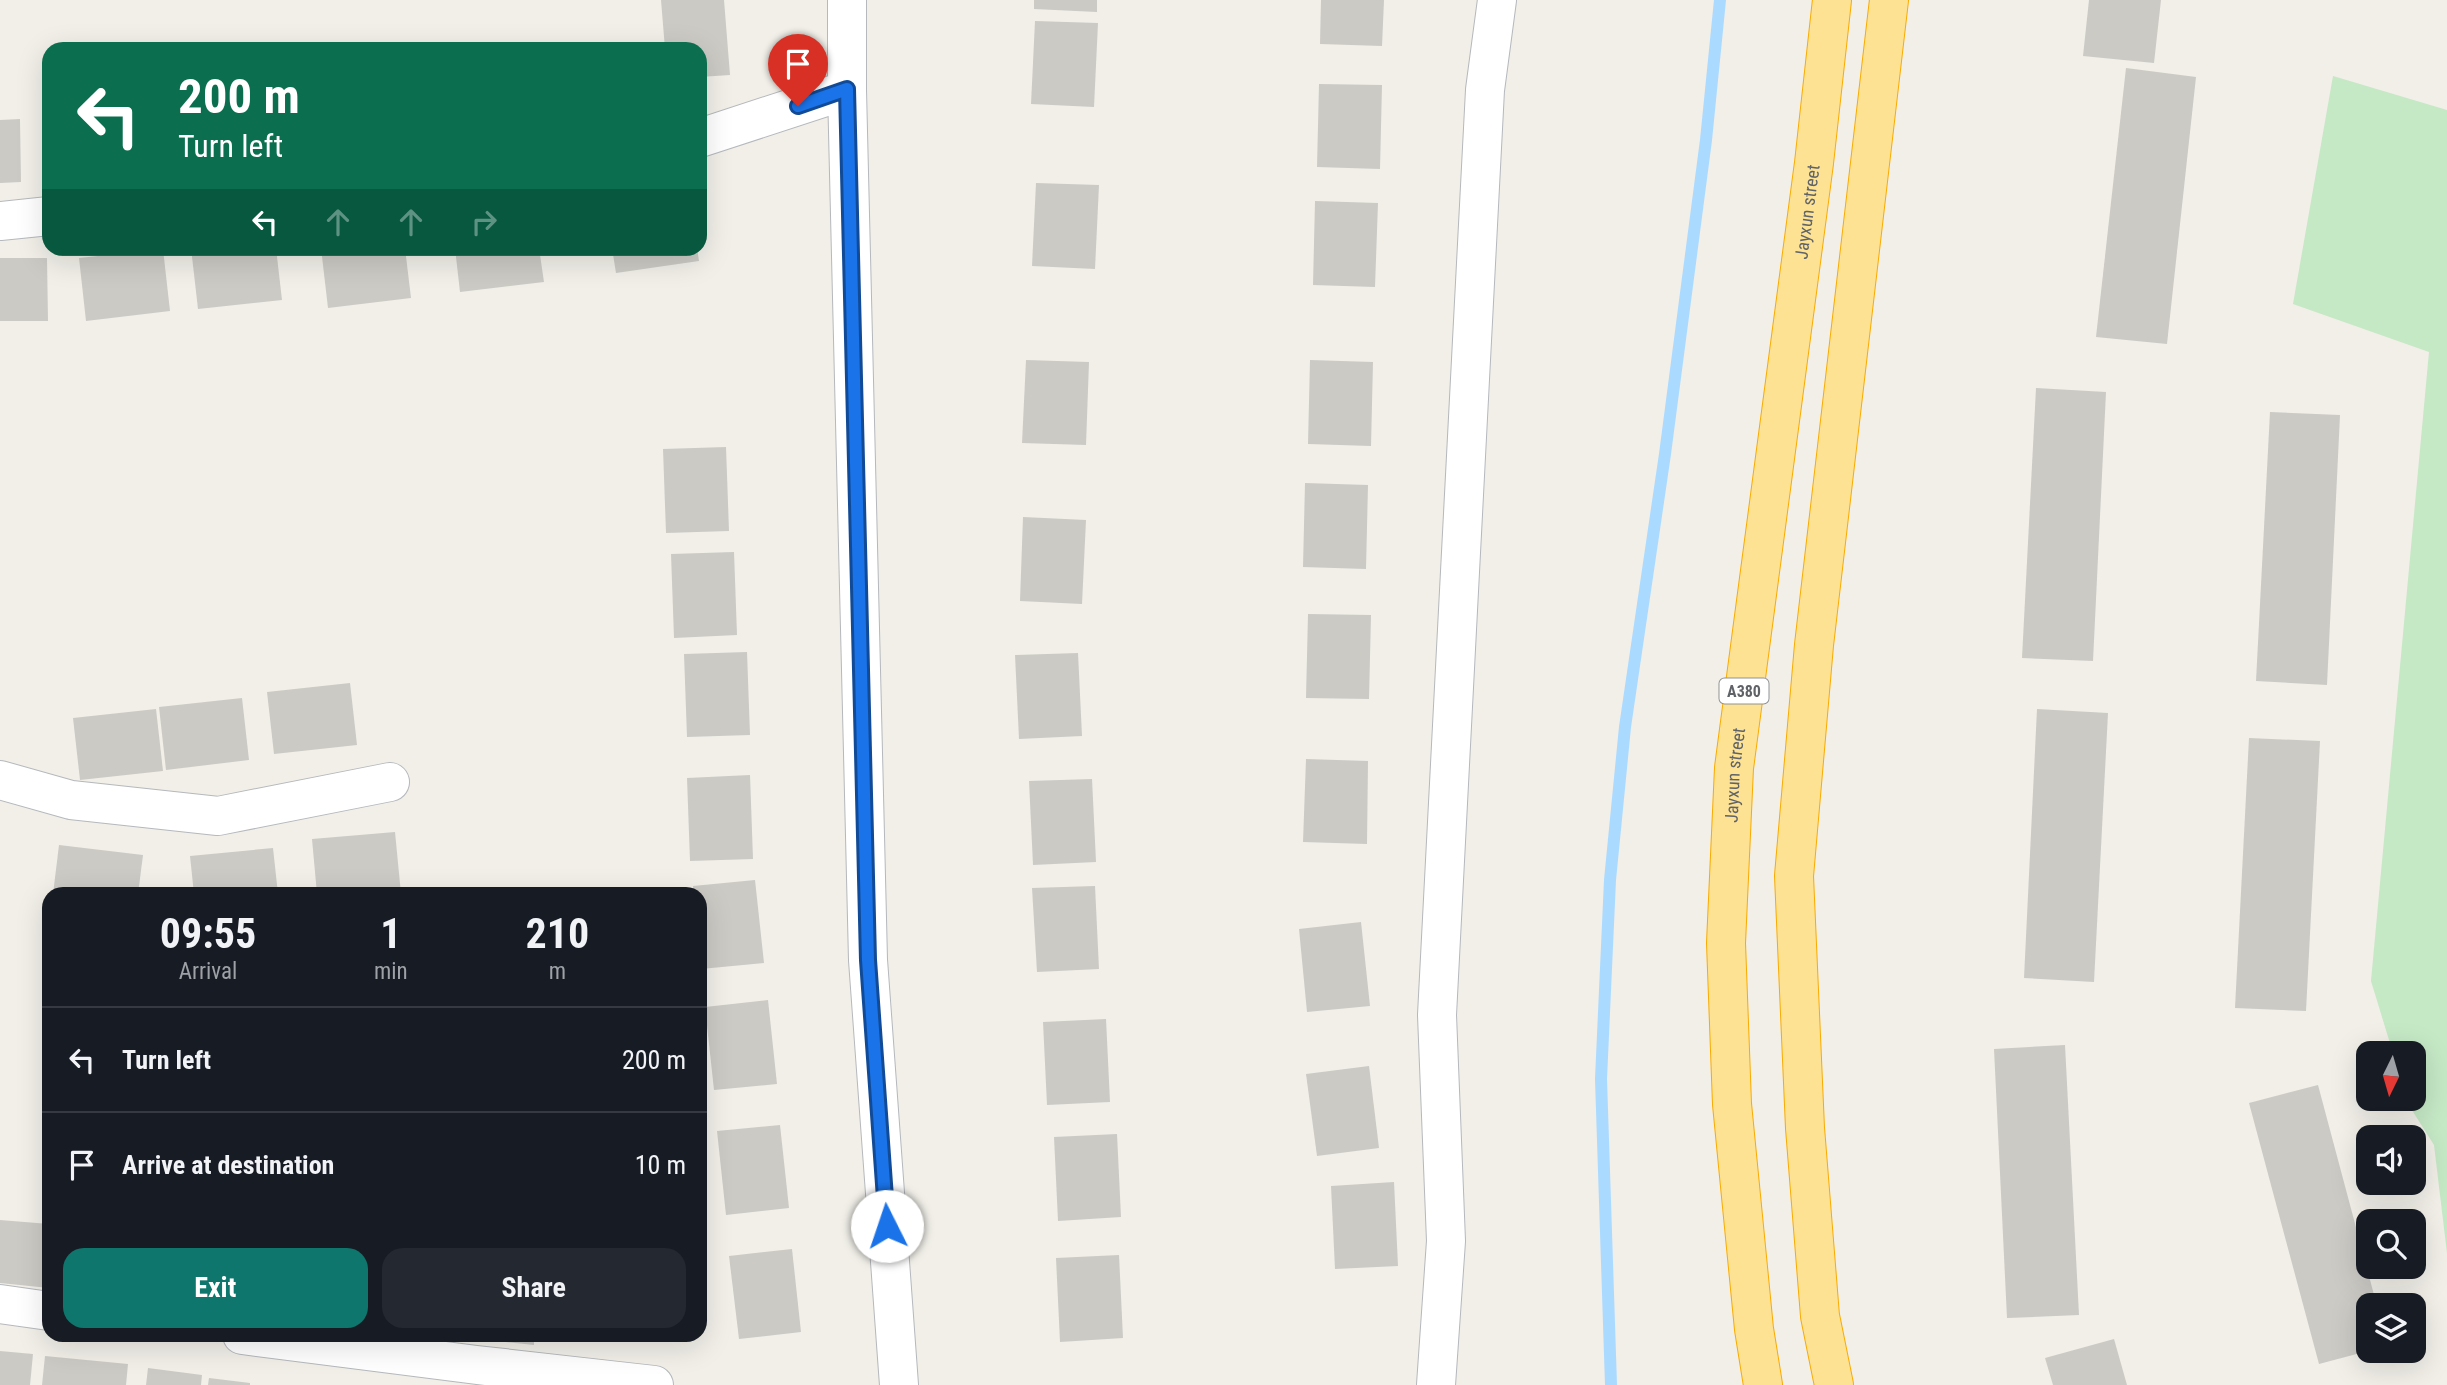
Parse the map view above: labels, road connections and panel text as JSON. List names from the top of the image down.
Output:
{
  "streets": {
    "highway": ["Jayxun street", "A380"]
  },
  "north": "bottom",
  "page": {
    "turn": ["200 m", "Turn left"],
    "eta": [
      "09:55",
      "Arrival",
      "1",
      "min",
      "210",
      "m"
    ],
    "list": [
      {
        "name": "Turn left",
        "value": "200 m"
      },
      {
        "name": "Arrive at destination",
        "value": "10 m"
      }
    ],
    "buttons": ["Exit", "Share"]
  }
}
